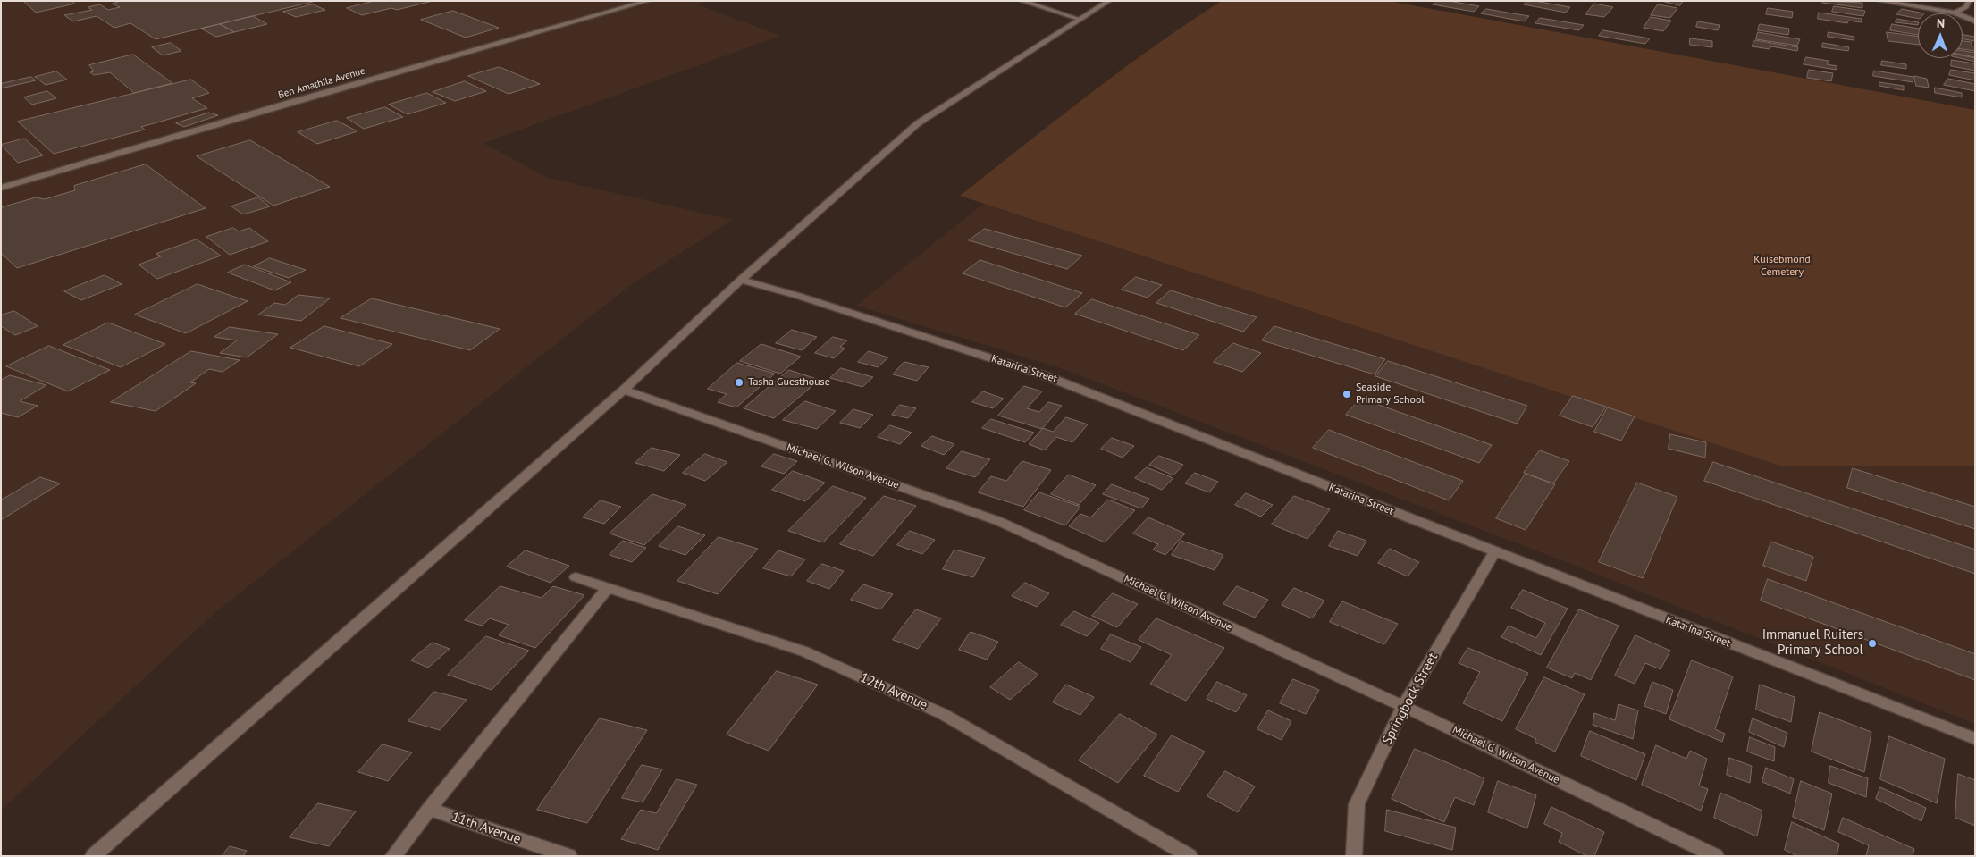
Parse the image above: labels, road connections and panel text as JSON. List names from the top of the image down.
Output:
{
  "streets": {
    "street": [
      "Ben Amathila Avenue",
      "Katarina Street",
      "Michael G. Wilson Avenue",
      "12th Avenue",
      "Springbock Street",
      "11th Avenue"
    ]
  },
  "crossings": [
    ["Katarina Street", "Springbock Street"],
    ["Michael G. Wilson Avenue", "Springbock Street"]
  ],
  "parks": ["Kuisebmond Cemetery"],
  "places": ["Tasha Guesthouse", "Seaside Primary School", "Immanuel Ruiters Primary School"],
  "north": "top"
}
